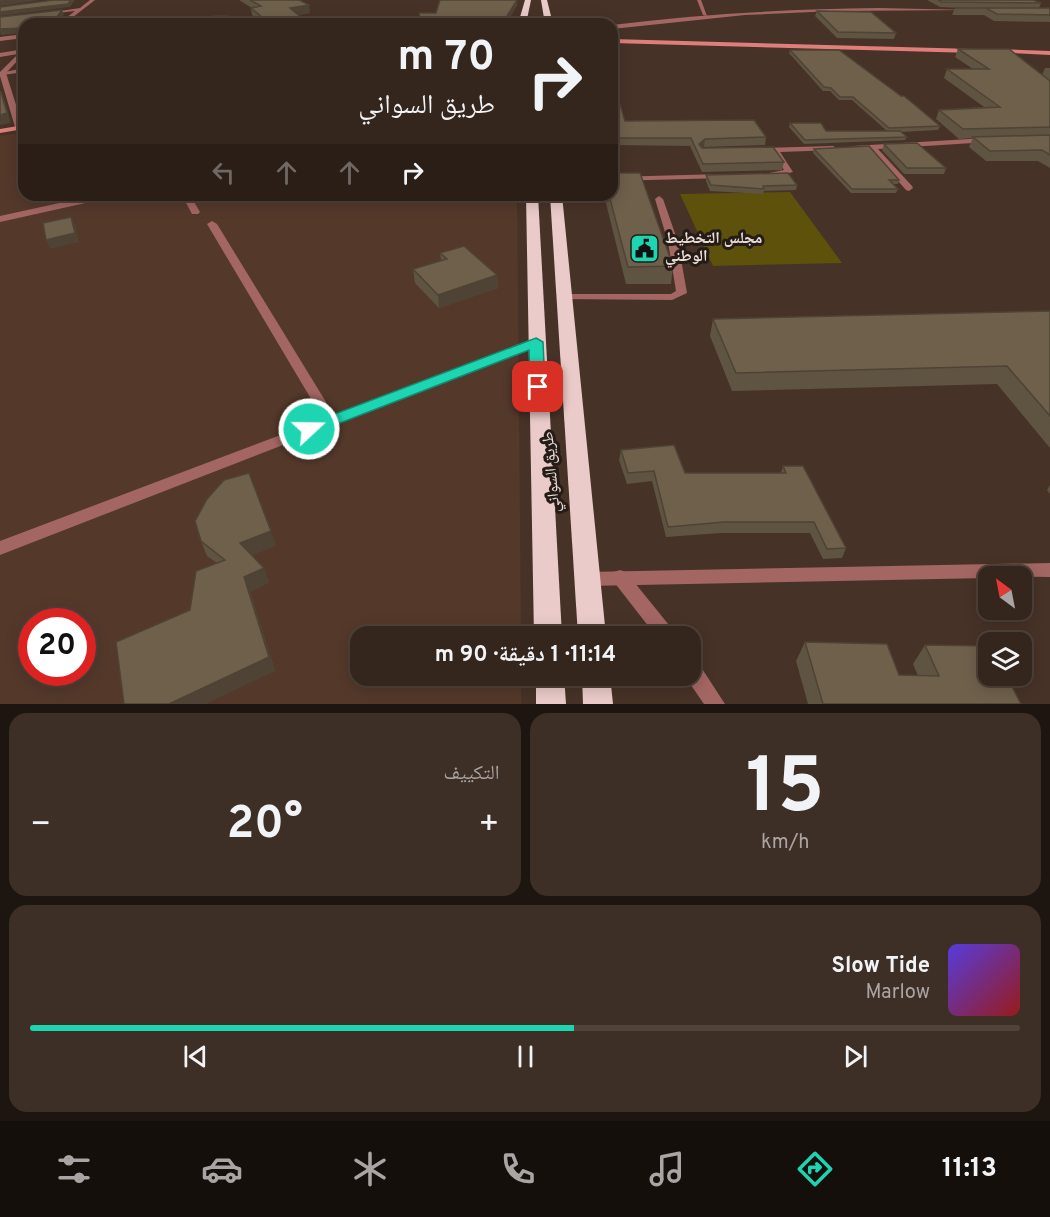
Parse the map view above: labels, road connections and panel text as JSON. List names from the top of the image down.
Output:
{
  "streets": {
    "highway": ["طريق السواني"]
  },
  "places": {
    "public building": ["مجلس التخطيط الوطني"]
  },
  "north": "top left",
  "page": {
    "turn": ["70 m", "طريق السواني"],
    "limit": "20",
    "trip": "11:14 · 1 دقيقة · 90 m",
    "tile": [
      ["15", "km/h"],
      "التكييف"
    ],
    "heat": ["−", "20°", "+"],
    "song": ["Slow Tide", "Marlow"],
    "tabs": "11:13"
  }
}
